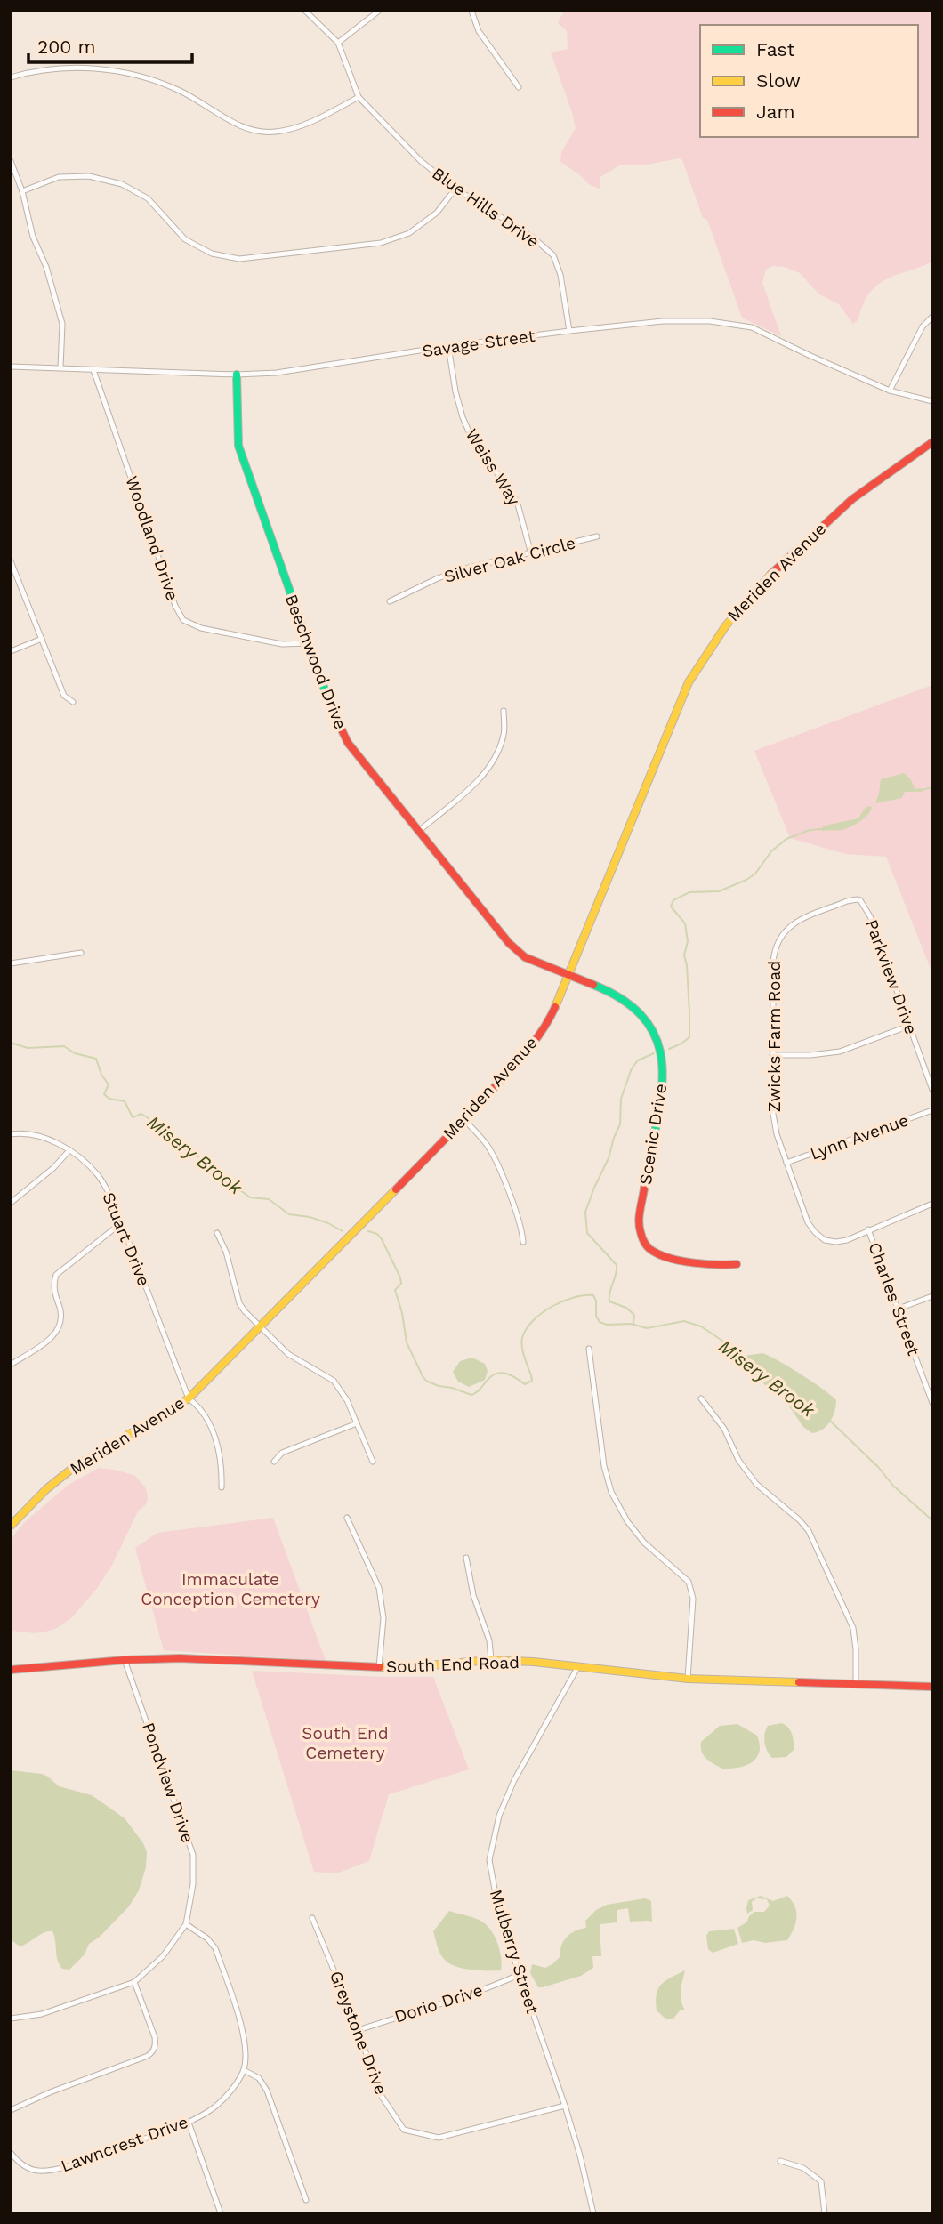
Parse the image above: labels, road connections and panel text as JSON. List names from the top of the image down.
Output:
{
  "streets": {
    "street": [
      "Blue Hills Drive",
      "Savage Street",
      "Weiss Way",
      "Woodland Drive",
      "Silver Oak Circle",
      "Meriden Avenue",
      "Beechwood Drive",
      "Parkview Drive",
      "Zwicks Farm Road",
      "Scenic Drive",
      "Lynn Avenue",
      "Stuart Drive",
      "Charles Street",
      "South End Road",
      "Pondview Drive",
      "Mulberry Street",
      "Dorio Drive",
      "Greystone Drive",
      "Lawncrest Drive"
    ]
  },
  "crossings": [
    ["Blue Hills Drive", "Savage Street"],
    ["Savage Street", "Weiss Way"],
    ["Savage Street", "Woodland Drive"],
    ["Savage Street", "Beechwood Drive"],
    ["Weiss Way", "Silver Oak Circle"],
    ["Woodland Drive", "Beechwood Drive"],
    ["Meriden Avenue", "Beechwood Drive"],
    ["Meriden Avenue", "Scenic Drive"],
    ["Meriden Avenue", "Stuart Drive"],
    ["Beechwood Drive", "Scenic Drive"],
    ["Parkview Drive", "Zwicks Farm Road"],
    ["Zwicks Farm Road", "Lynn Avenue"],
    ["Zwicks Farm Road", "Charles Street"],
    ["South End Road", "Pondview Drive"],
    ["South End Road", "Mulberry Street"],
    ["Mulberry Street", "Dorio Drive"],
    ["Mulberry Street", "Greystone Drive"],
    ["Dorio Drive", "Greystone Drive"]
  ],
  "water": ["Misery Brook"],
  "parks": ["Immaculate Conception Cemetery", "South End Cemetery"],
  "legend": ["Fast", "Slow", "Jam"],
  "scale_bar": "200 m"
}
